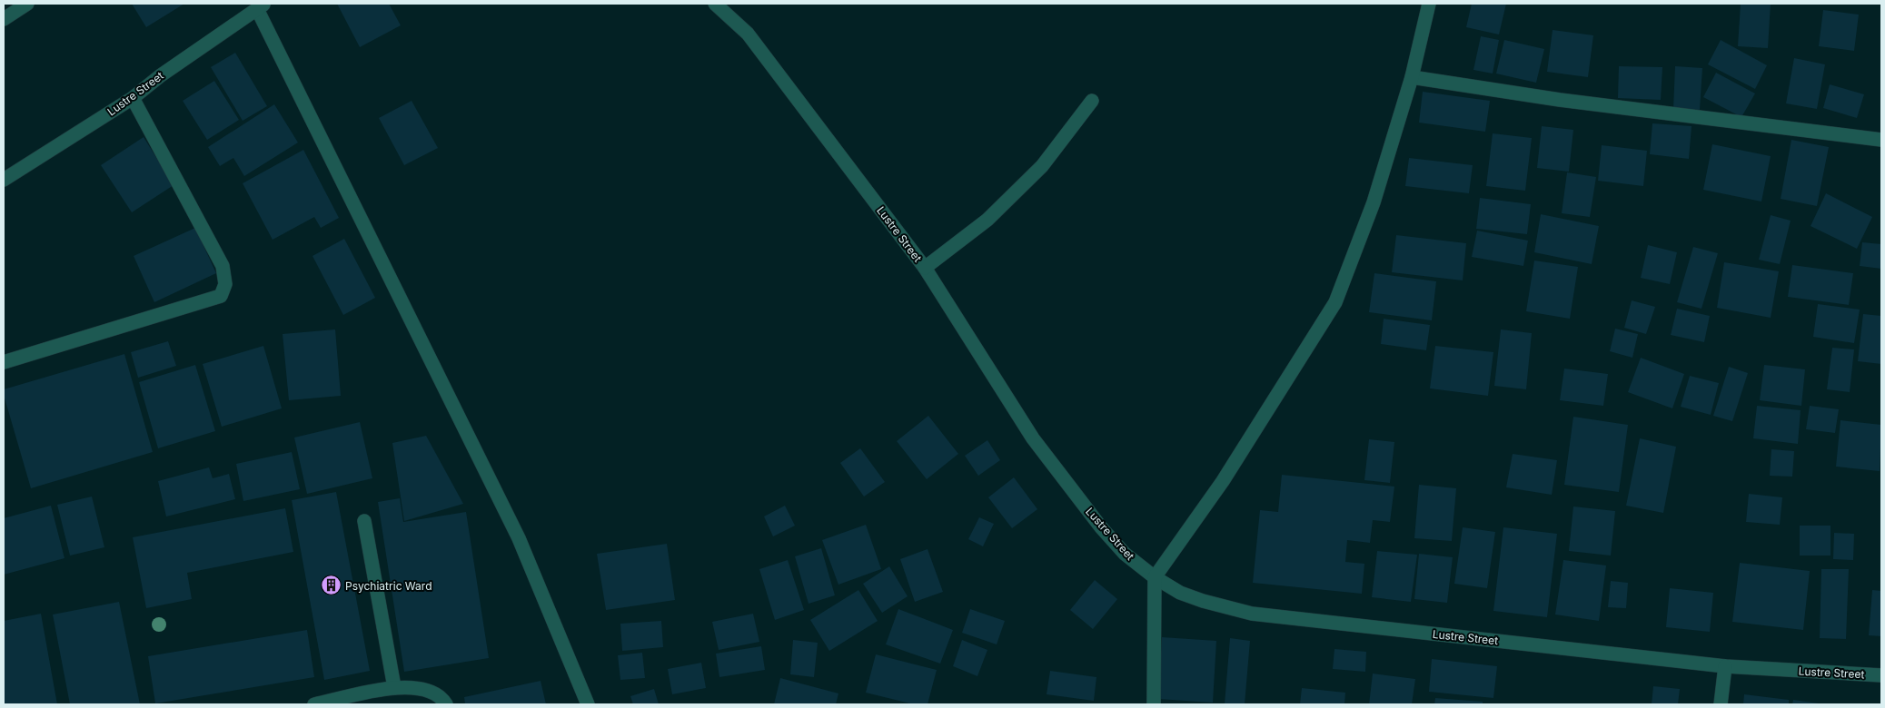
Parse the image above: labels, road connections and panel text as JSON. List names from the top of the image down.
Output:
{
  "streets": {
    "street": ["Lustre Street"]
  },
  "places": {
    "building": ["Psychiatric Ward"]
  }
}
